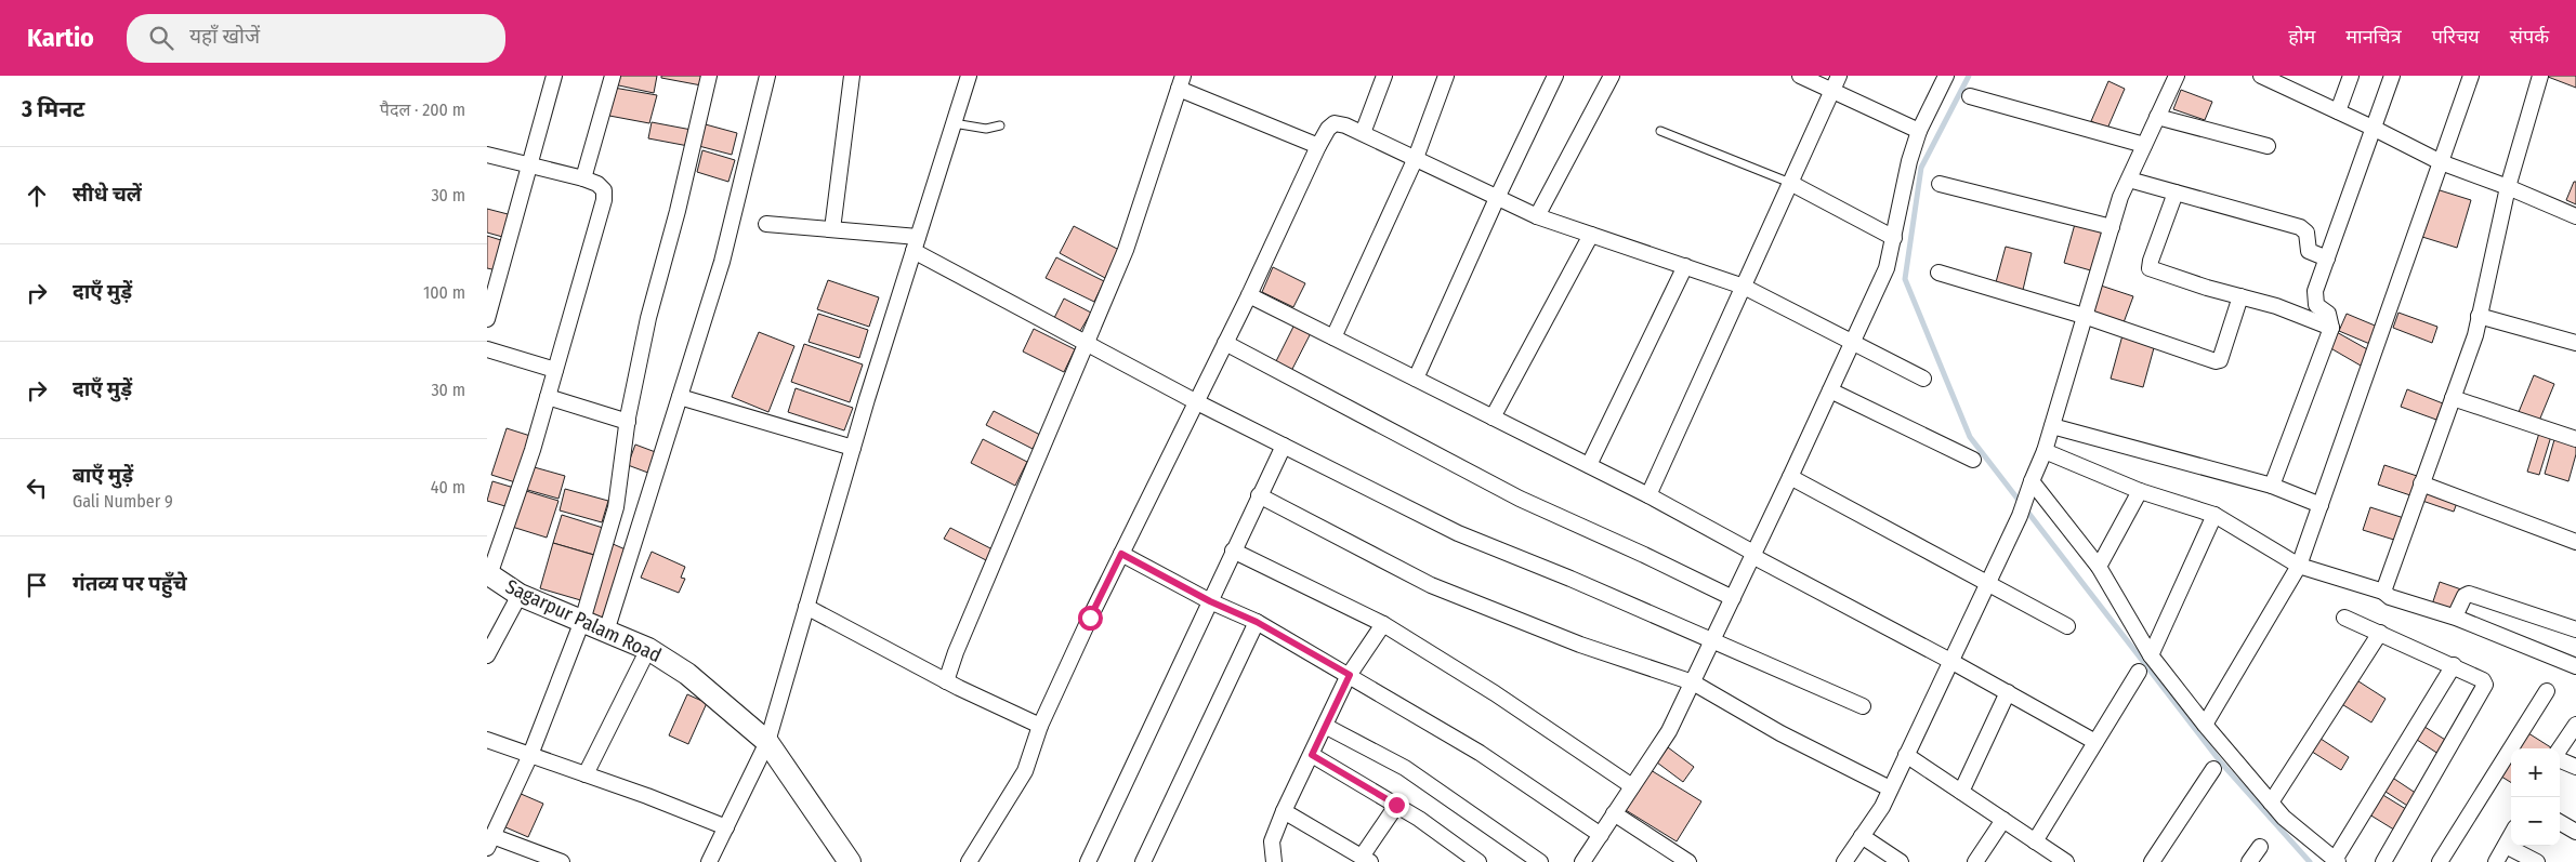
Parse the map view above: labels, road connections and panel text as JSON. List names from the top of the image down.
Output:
{
  "streets": {
    "street": ["Sagarpur Palam Road"]
  },
  "page": {
    "header": "Kartio",
    "search": "यहाँ खोजें",
    "nav": [
      "होम",
      "मानचित्र",
      "परिचय",
      "संपर्क"
    ],
    "heading": ["3 मिनट", "पैदल · 200 m"],
    "list": [
      ["सीधे चलें", "30 m"],
      ["दाएँ मुड़ें", "100 m"],
      ["दाएँ मुड़ें", "30 m"],
      ["बाएँ मुड़ें", "Gali Number 9", "40 m"],
      "गंतव्य पर पहुँचे"
    ],
    "map_buttons": ["+", "−"]
  }
}
